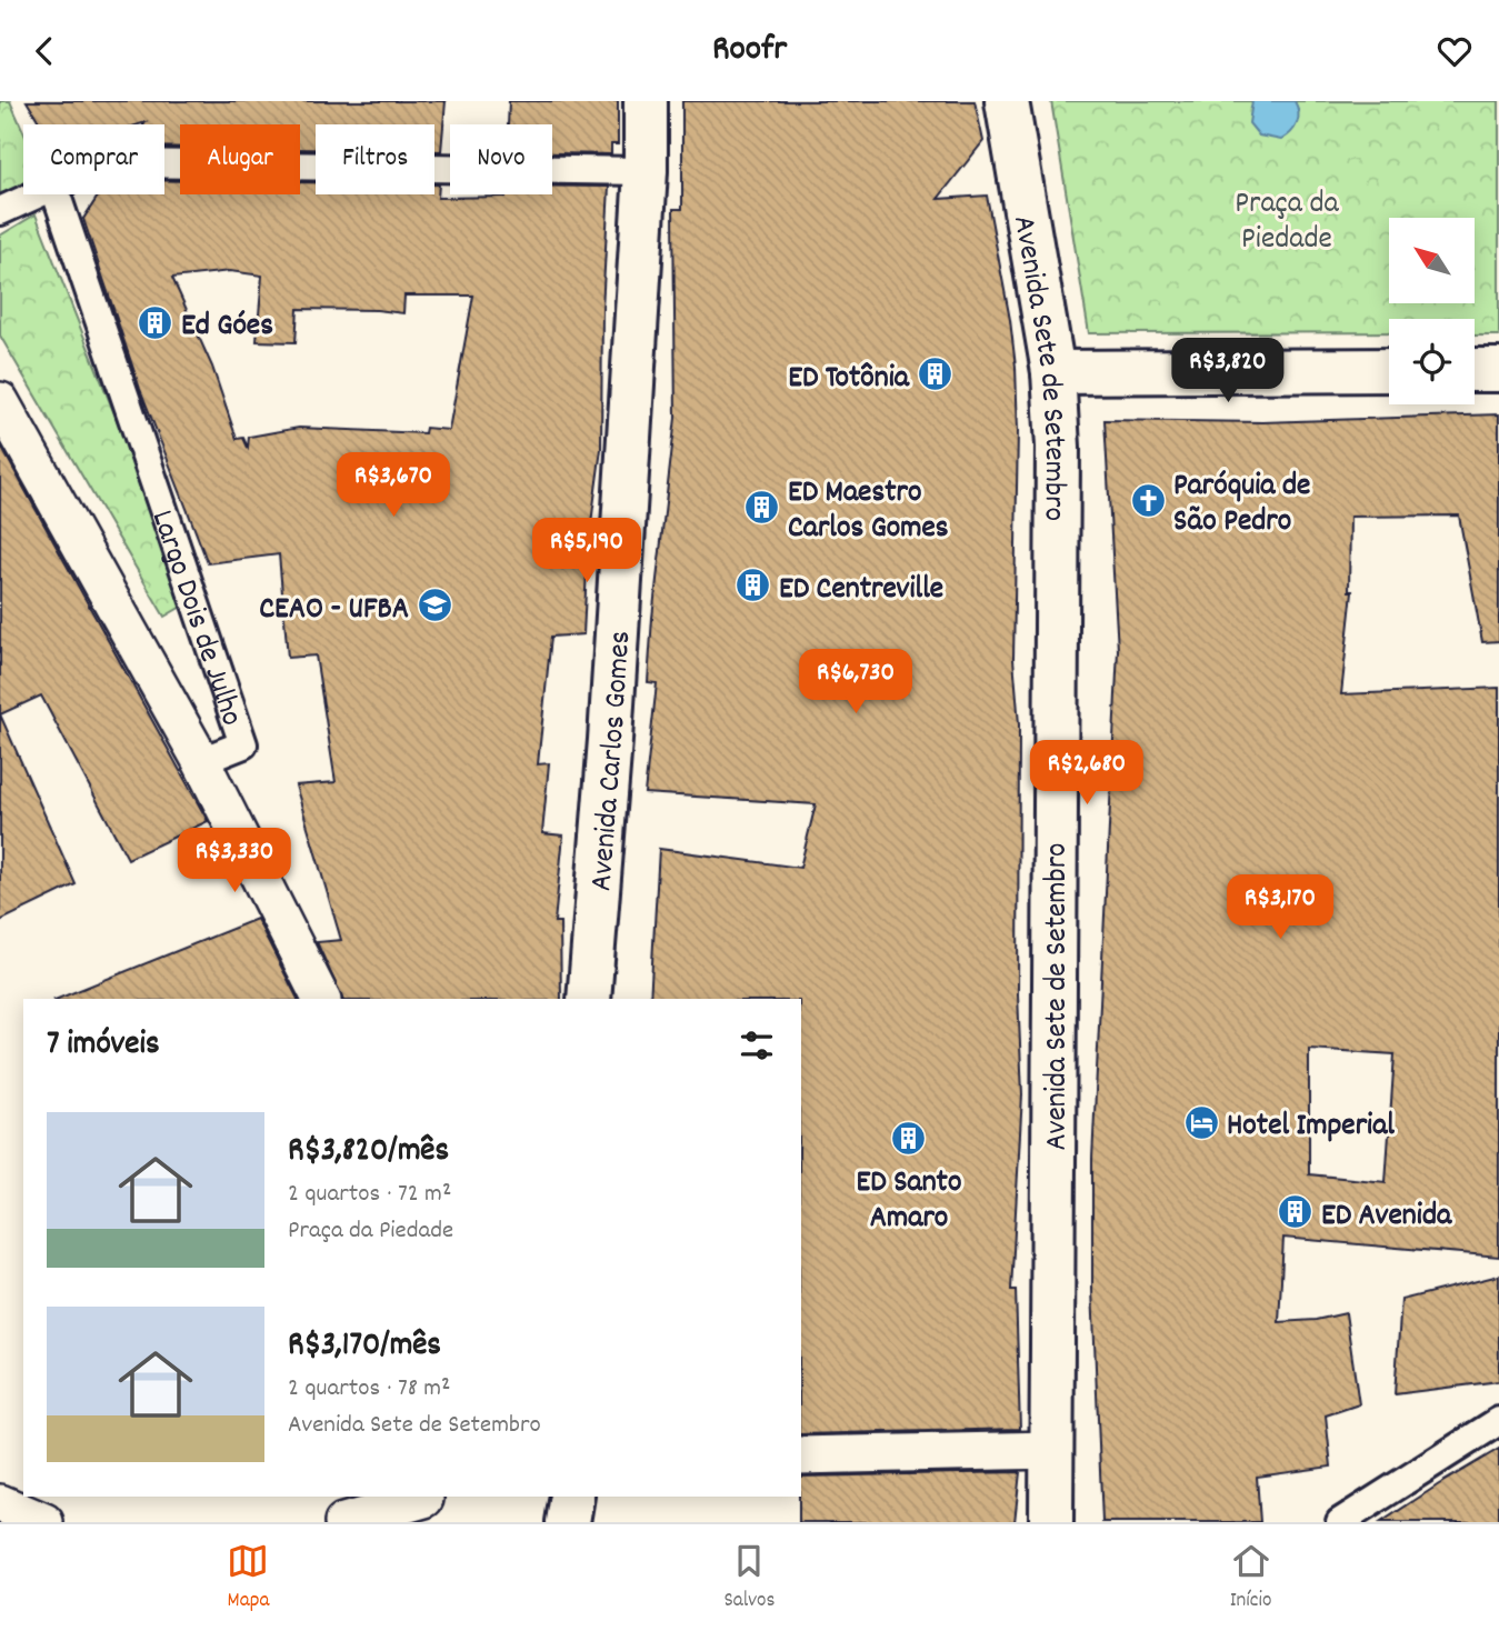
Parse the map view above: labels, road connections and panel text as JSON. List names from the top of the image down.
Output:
{
  "streets": {
    "main road": ["Avenida Sete de Setembro", "Avenida Carlos Gomes"],
    "street": ["Largo Dois de Julho"]
  },
  "parks": ["Praça da Piedade"],
  "places": {
    "building": [
      "Ed Góes",
      "ED Totônia",
      "ED Maestro Carlos Gomes",
      "ED Centreville",
      "ED Santo Amaro",
      "ED Avenida"
    ],
    "church": ["Paróquia de São Pedro"],
    "school or university": ["CEAO - UFBA"],
    "hotel": ["Hotel Imperial"]
  },
  "north": "top left",
  "page": {
    "header": "Roofr",
    "chip": [
      "Comprar",
      "Alugar",
      "Filtros",
      "Novo"
    ],
    "price": [
      "R$3,820",
      "R$3,670",
      "R$5,190",
      "R$6,730",
      "R$2,680",
      "R$3,330",
      "R$3,170"
    ],
    "heading": "7 imóveis",
    "list": [
      {
        "name": "R$3,820/mês",
        "note": "2 quartos · 72 m² · Praça da Piedade"
      },
      {
        "name": "R$3,170/mês",
        "note": "2 quartos · 78 m² · Avenida Sete de Setembro"
      }
    ],
    "tabs": ["Mapa", "Salvos", "Início"]
  }
}
